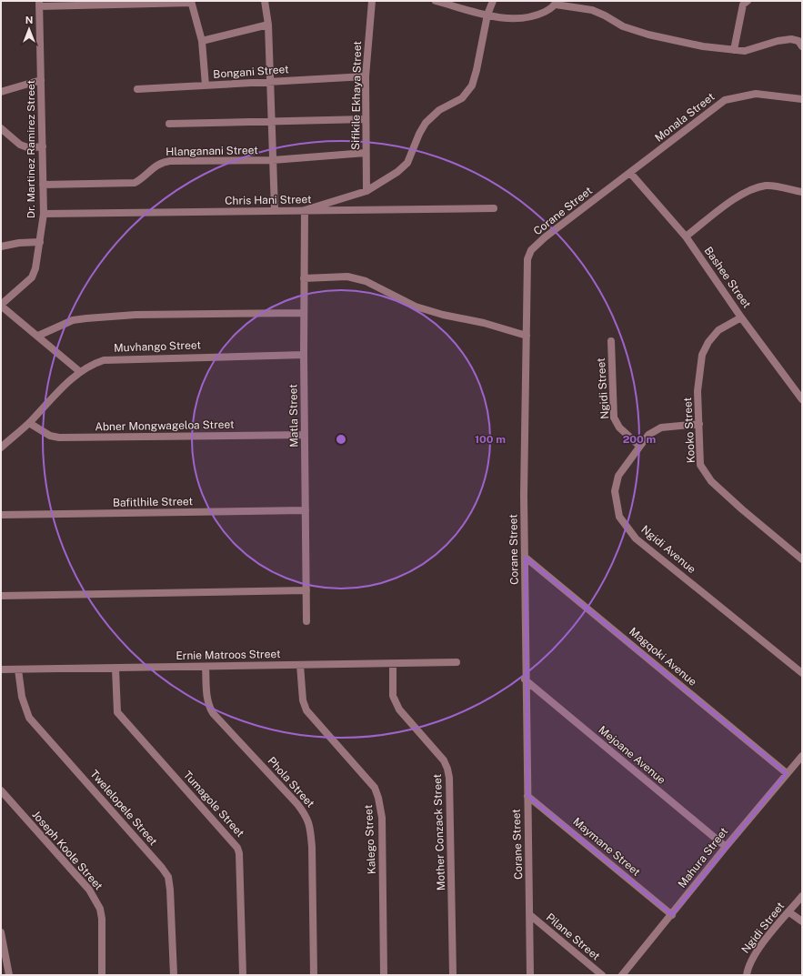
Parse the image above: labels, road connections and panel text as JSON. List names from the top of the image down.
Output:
{
  "streets": {
    "street": [
      "Bongani Street",
      "Sifikile Ekhaya Street",
      "Monala Street",
      "Dr. Martinez Ramirez Street",
      "Hlanganani Street",
      "Chris Hani Street",
      "Corane Street",
      "Bashee Street",
      "Muvhango Street",
      "Ngidi Street",
      "Matla Street",
      "Abner Mongwageloa Street",
      "Kooko Street",
      "Bafitlhile Street",
      "Ngidi Avenue",
      "Ernie Matroos Street",
      "Magqoki Avenue",
      "Mejoane Avenue",
      "Phola Street",
      "Tumagole Street",
      "Twelelopele Street",
      "Mother Conzack Street",
      "Kalego Street",
      "Maymane Street",
      "Joseph Koole Street",
      "Mahura Street",
      "Pilane Street"
    ]
  },
  "crossings": [
    ["Bongani Street", "Sifikile Ekhaya Street"],
    ["Sifikile Ekhaya Street", "Hlanganani Street"],
    ["Monala Street", "Corane Street"],
    ["Monala Street", "Bashee Street"],
    ["Dr. Martinez Ramirez Street", "Hlanganani Street"],
    ["Dr. Martinez Ramirez Street", "Chris Hani Street"],
    ["Chris Hani Street", "Matla Street"],
    ["Corane Street", "Bashee Street"],
    ["Corane Street", "Magqoki Avenue"],
    ["Corane Street", "Mejoane Avenue"],
    ["Corane Street", "Maymane Street"],
    ["Corane Street", "Pilane Street"],
    ["Bashee Street", "Kooko Street"],
    ["Muvhango Street", "Matla Street"],
    ["Muvhango Street", "Abner Mongwageloa Street"],
    ["Ngidi Street", "Ngidi Avenue"],
    ["Matla Street", "Abner Mongwageloa Street"],
    ["Matla Street", "Bafitlhile Street"],
    ["Kooko Street", "Ngidi Avenue"],
    ["Ernie Matroos Street", "Phola Street"],
    ["Ernie Matroos Street", "Tumagole Street"],
    ["Ernie Matroos Street", "Twelelopele Street"],
    ["Ernie Matroos Street", "Mother Conzack Street"],
    ["Ernie Matroos Street", "Kalego Street"],
    ["Magqoki Avenue", "Mahura Street"],
    ["Mejoane Avenue", "Mahura Street"],
    ["Maymane Street", "Mahura Street"]
  ],
  "north": "top",
  "rings": ["100 m", "200 m"]
}
